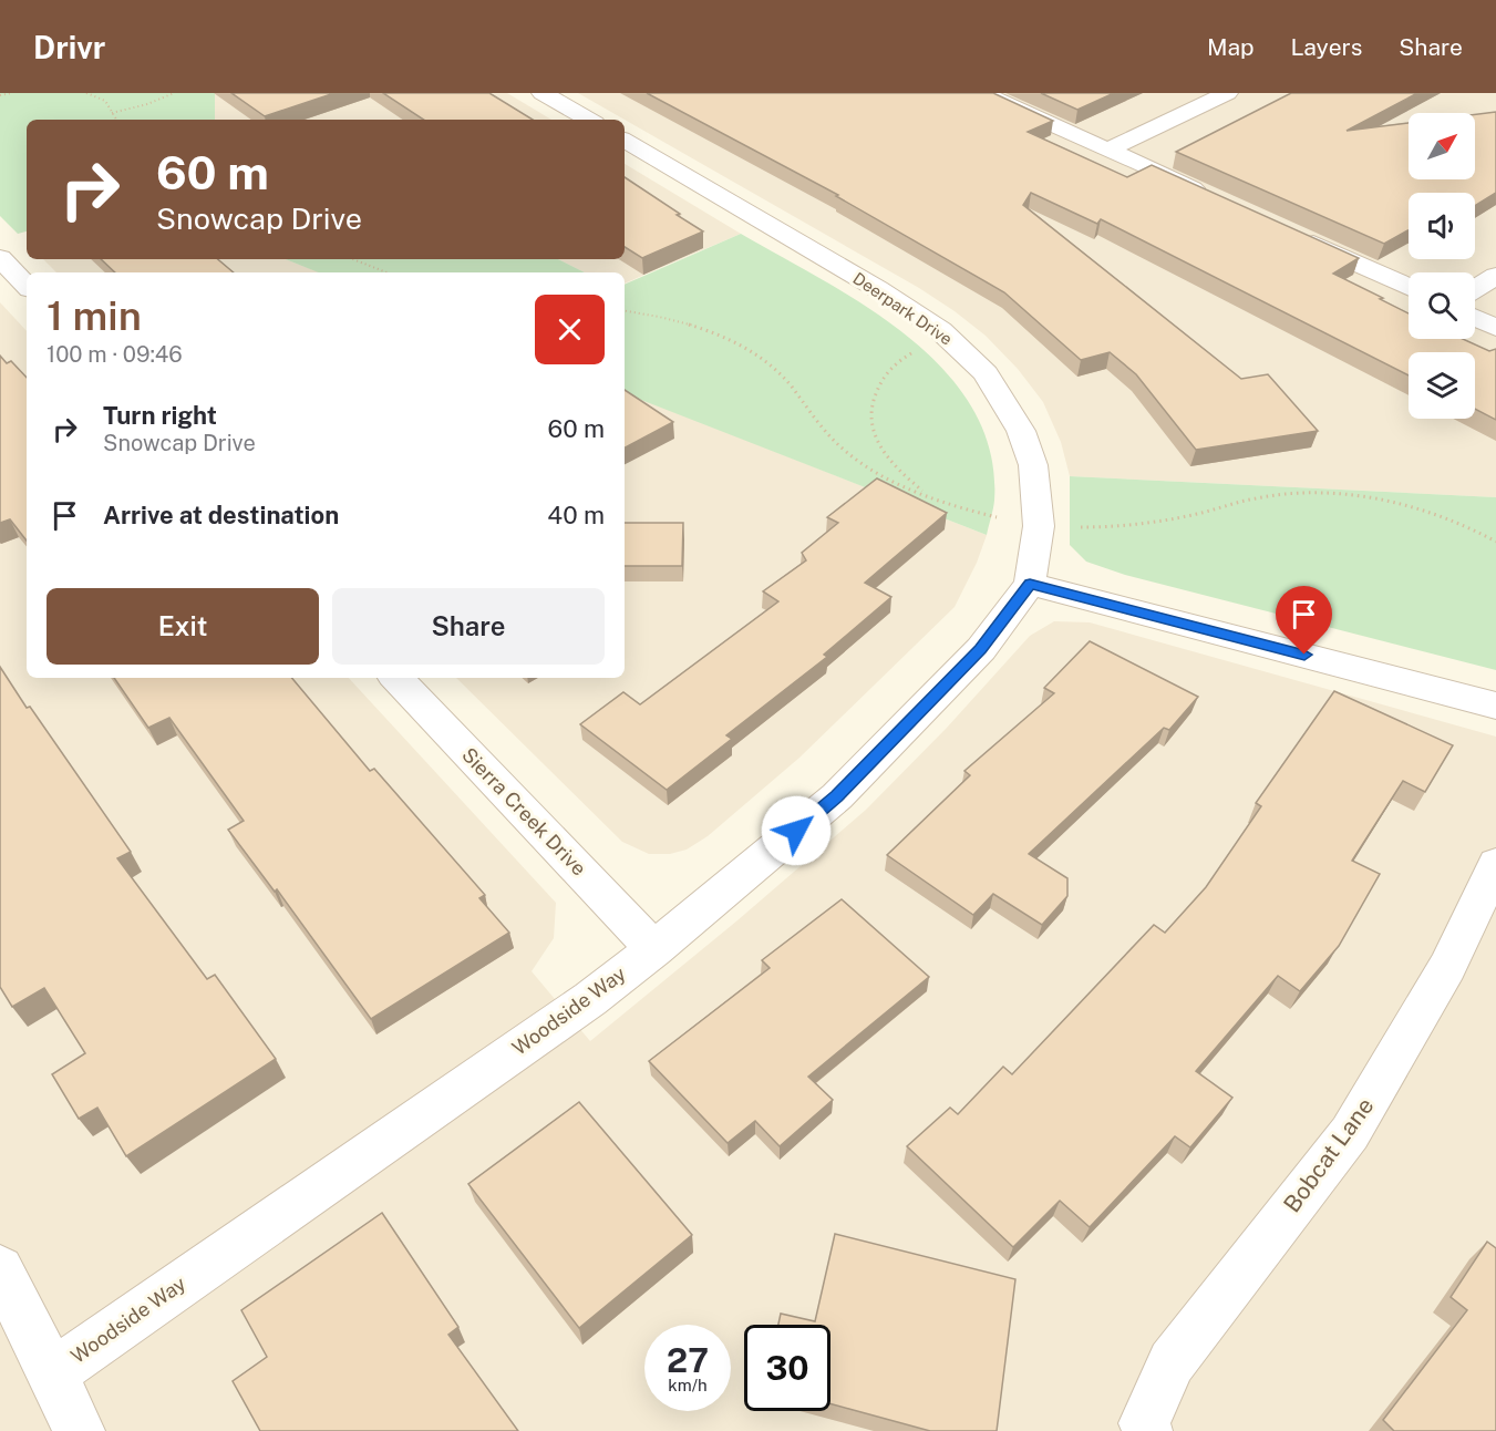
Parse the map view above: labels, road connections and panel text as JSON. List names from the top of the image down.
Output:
{
  "streets": {
    "street": [
      "Deerpark Drive",
      "Sierra Creek Drive",
      "Woodside Way",
      "Bobcat Lane"
    ]
  },
  "crossings": [
    ["Deerpark Drive", "Woodside Way"],
    ["Sierra Creek Drive", "Woodside Way"]
  ],
  "north": "top right",
  "page": {
    "header": "Drivr",
    "nav": ["Map", "Layers", "Share"],
    "turn": ["60 m", "Snowcap Drive"],
    "heading": ["1 min", "100 m · 09:46"],
    "list": [
      {
        "name": "Turn right",
        "note": "Snowcap Drive",
        "value": "60 m"
      },
      {
        "name": "Arrive at destination",
        "value": "40 m"
      }
    ],
    "buttons": ["Exit", "Share"],
    "speed": "27 km/h",
    "limit": "30"
  }
}
